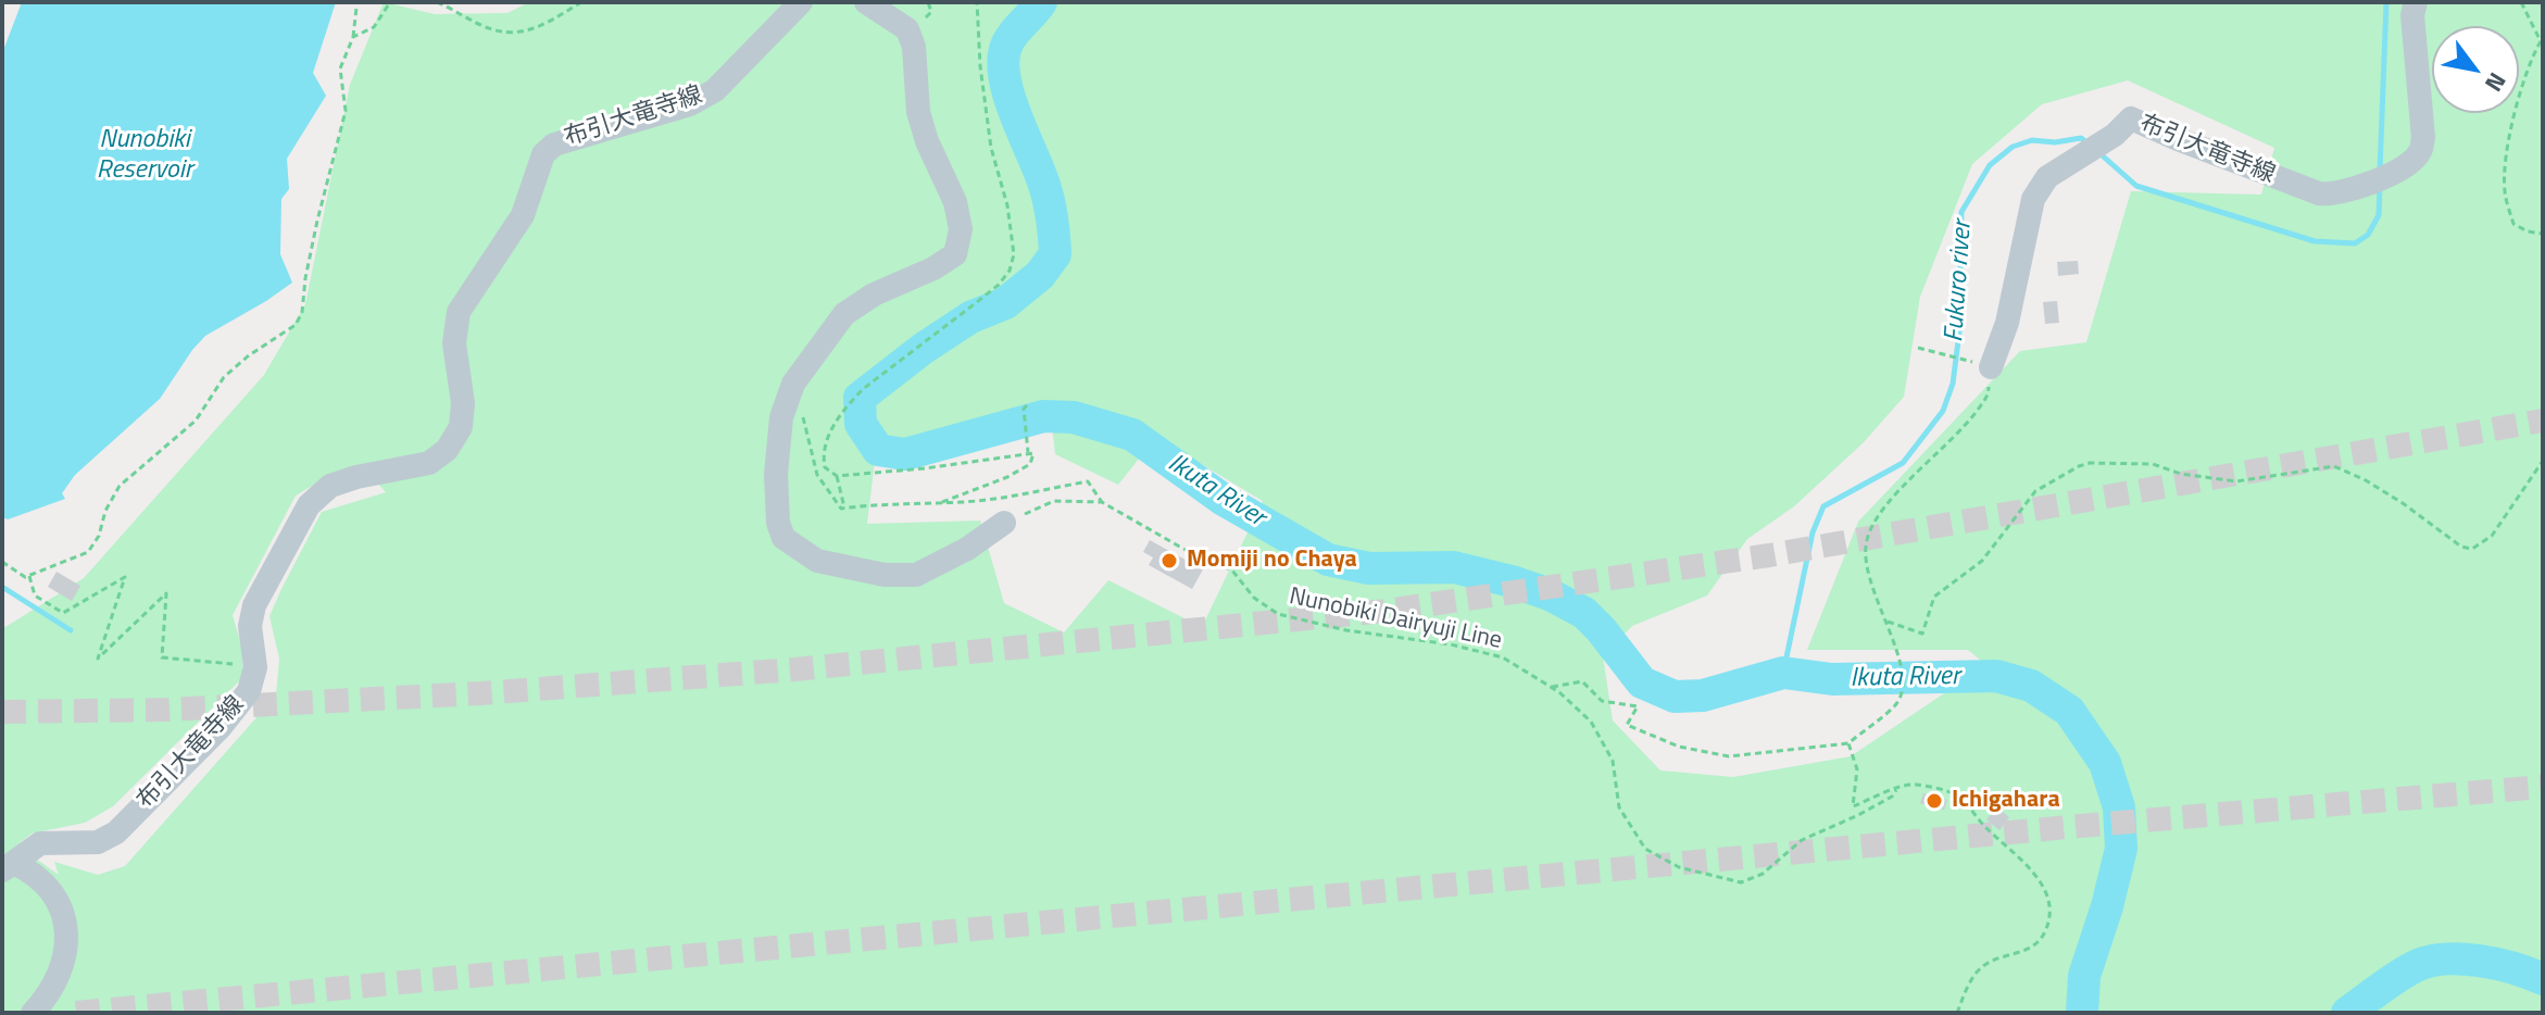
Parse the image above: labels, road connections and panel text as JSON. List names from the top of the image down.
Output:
{
  "streets": {
    "street": ["布引大竜寺線"],
    "path": ["Nunobiki Dairyuji Line"]
  },
  "water": ["Nunobiki Reservoir", "Fukuro river", "Ikuta River"],
  "places": ["Momiji no Chaya", "Ichigahara"],
  "north": "bottom right"
}
